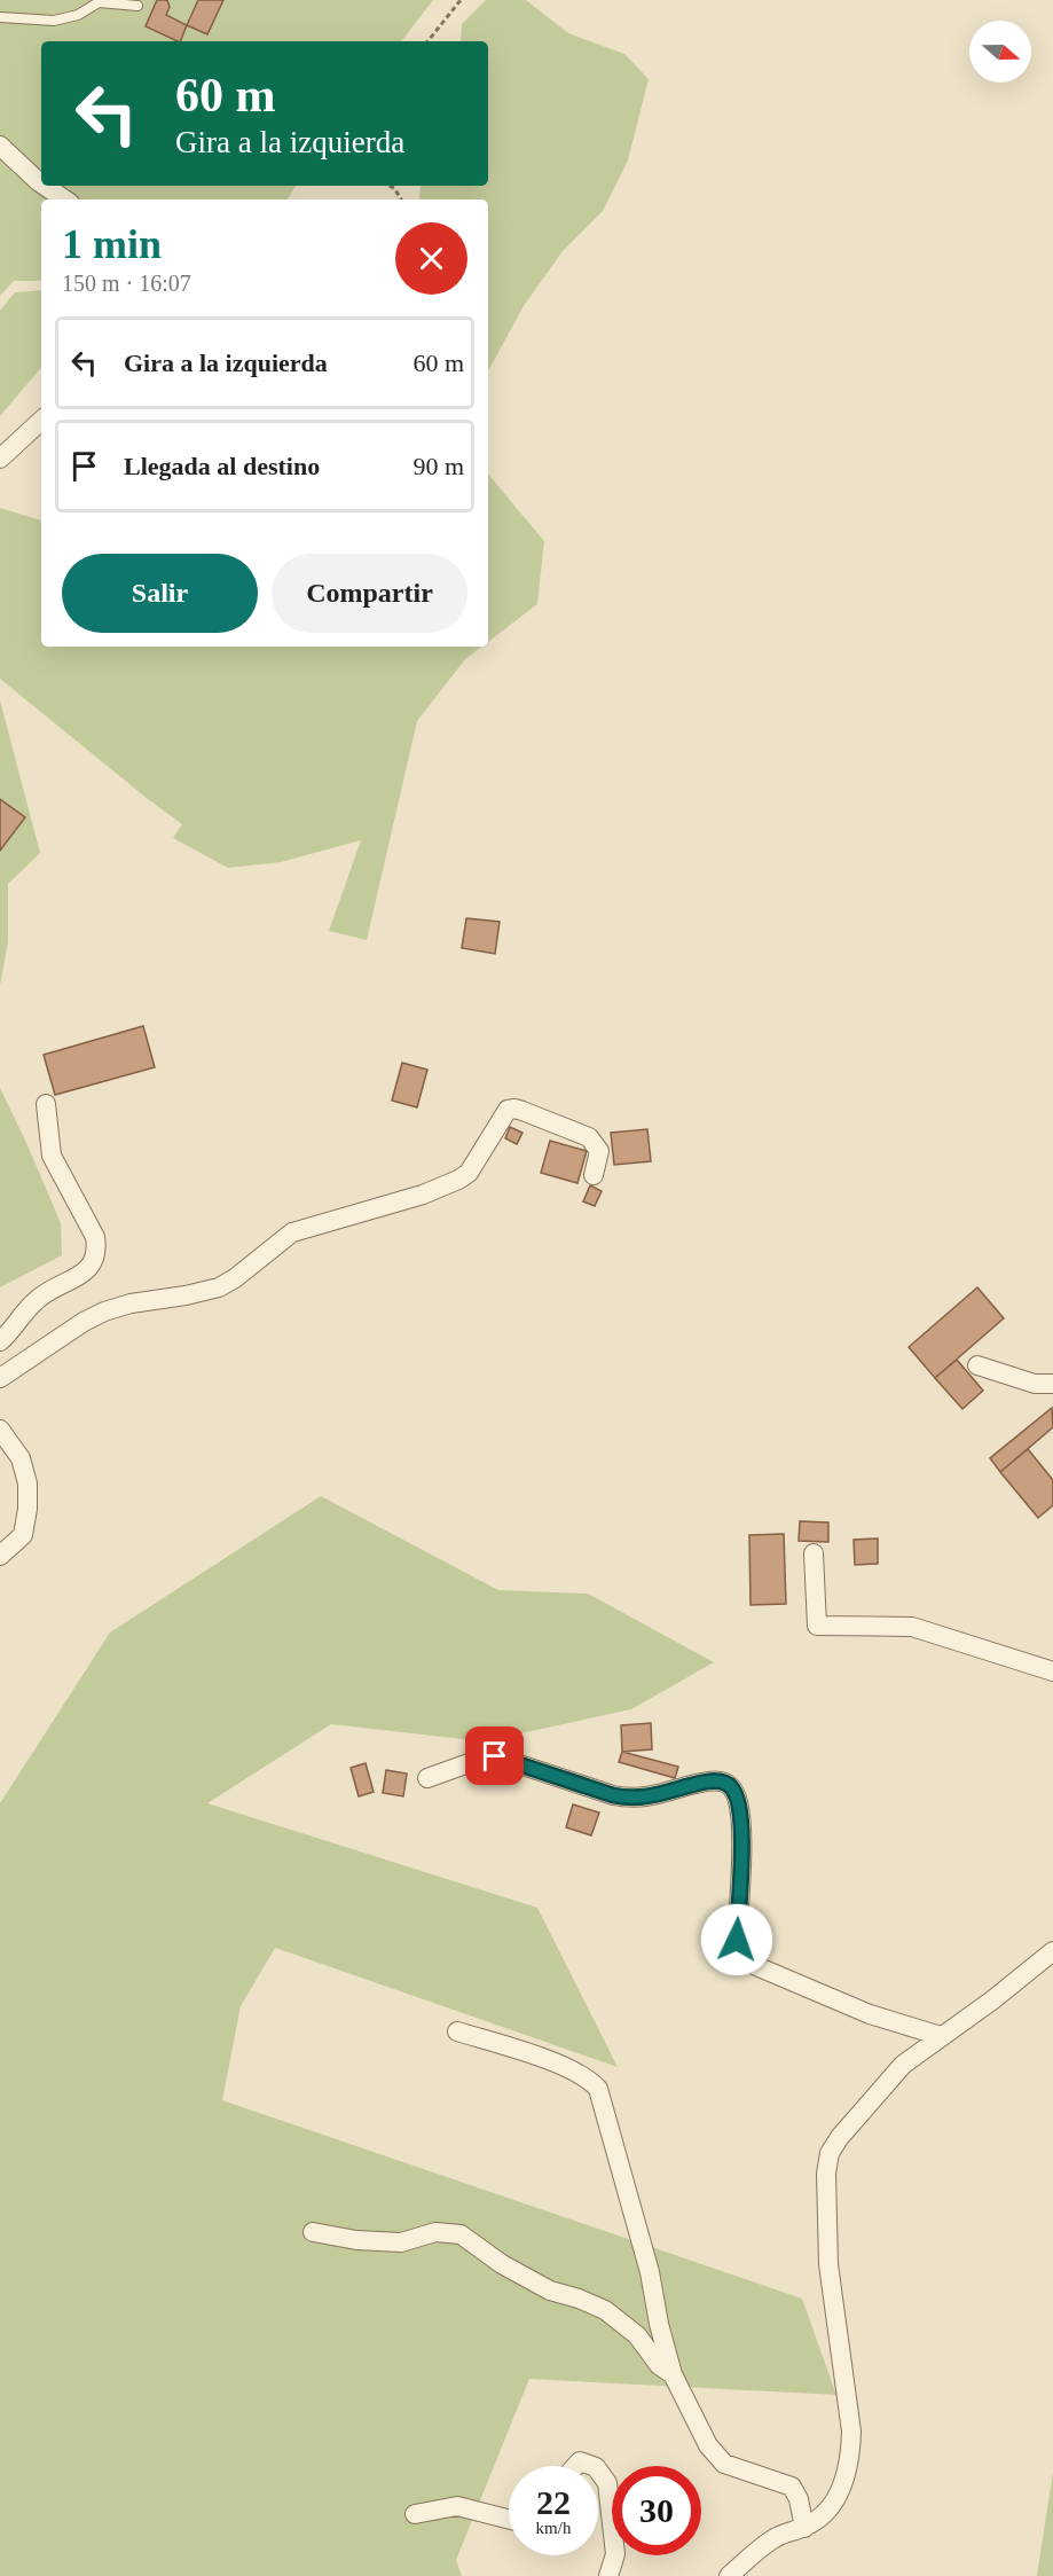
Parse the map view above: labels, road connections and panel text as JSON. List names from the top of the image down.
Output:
{
  "north": "right",
  "page": {
    "turn": ["60 m", "Gira a la izquierda"],
    "heading": ["1 min", "150 m · 16:07"],
    "list": [
      {
        "name": "Gira a la izquierda",
        "value": "60 m"
      },
      {
        "name": "Llegada al destino",
        "value": "90 m"
      }
    ],
    "buttons": ["Salir", "Compartir"],
    "speed": "22 km/h",
    "limit": "30"
  }
}
